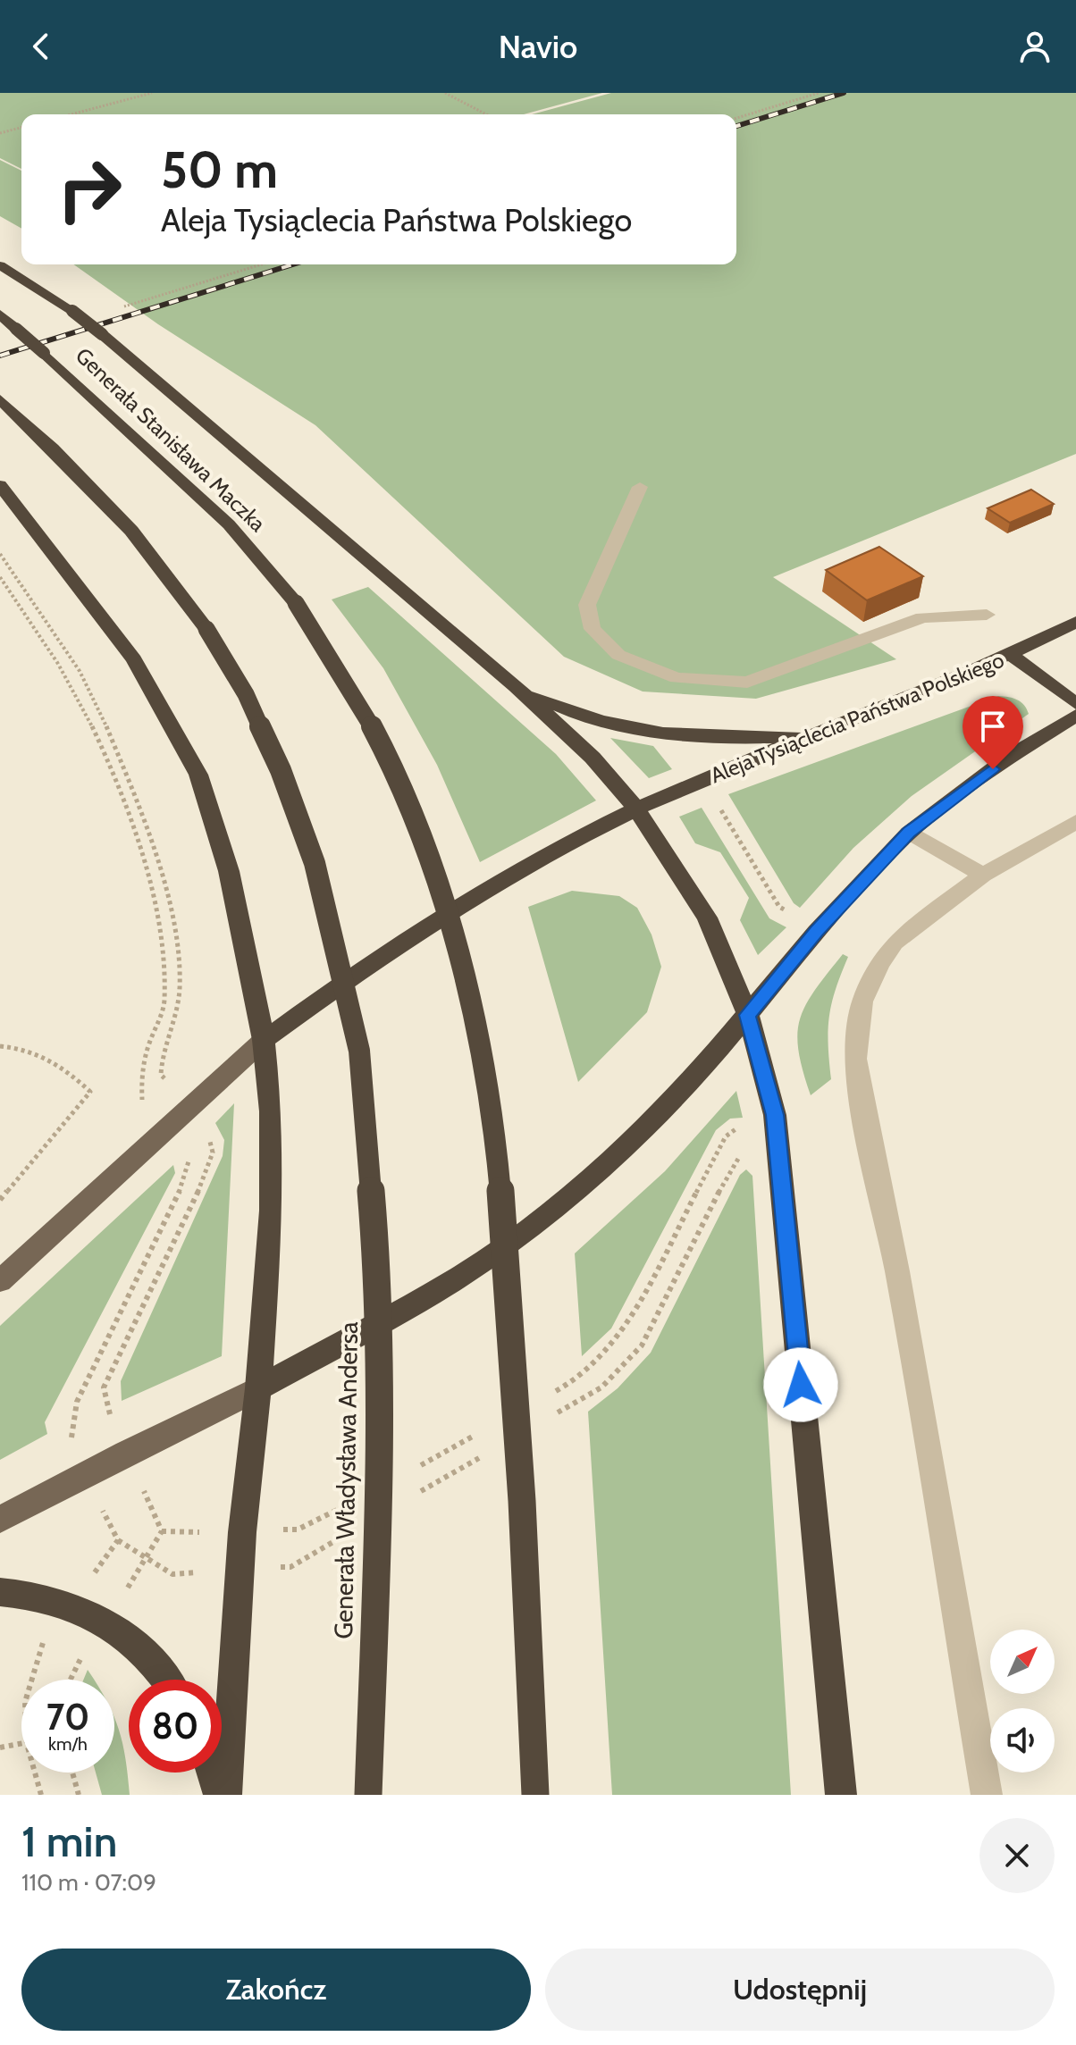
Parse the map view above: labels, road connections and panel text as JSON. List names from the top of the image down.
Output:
{
  "streets": {
    "highway": ["Generała Stanisława Maczka", "Aleja Tysiąclecia Państwa Polskiego", "Generała Władysława Andersa"]
  },
  "north": "top right",
  "page": {
    "header": "Navio",
    "turn": ["50 m", "Aleja Tysiąclecia Państwa Polskiego"],
    "speed": "70 km/h",
    "limit": "80",
    "heading": ["1 min", "110 m · 07:09"],
    "buttons": ["Zakończ", "Udostępnij"]
  }
}
